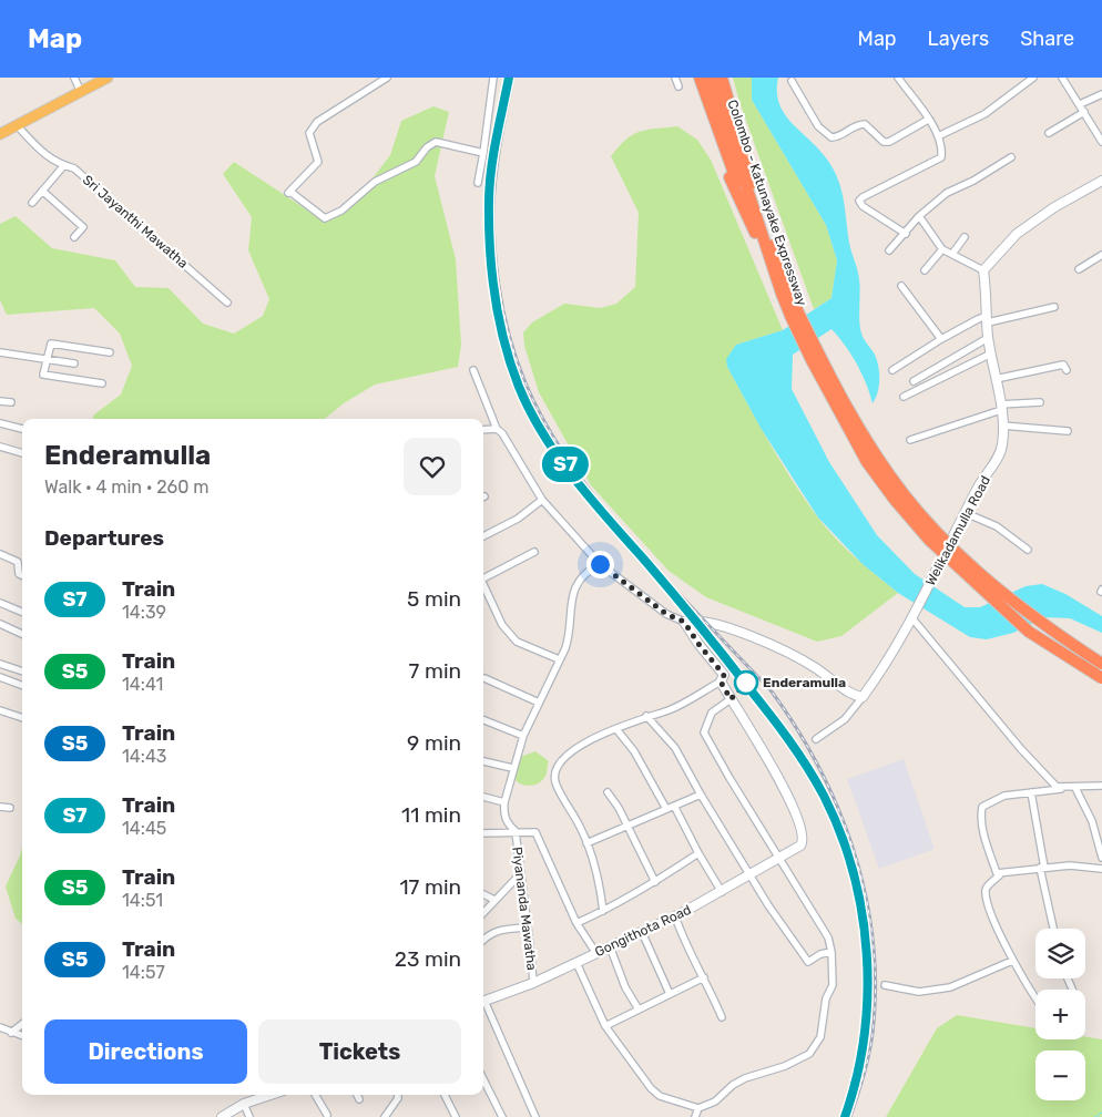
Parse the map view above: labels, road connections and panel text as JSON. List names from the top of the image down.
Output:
{
  "streets": {
    "highway": ["Colombo - Katunayake Expressway"],
    "street": [
      "Sri Jayanthi Mawatha",
      "Welikadamulla Road",
      "Piyananda Mawatha",
      "Gongithota Road"
    ]
  },
  "crossings": [
    ["Piyananda Mawatha", "Gongithota Road"]
  ],
  "places": ["Enderamulla"],
  "page": {
    "header": "Map",
    "nav": ["Map", "Layers", "Share"],
    "on_map": "S7",
    "heading": [
      ["Enderamulla", "Walk · 4 min · 260 m"],
      "Departures"
    ],
    "list": [
      {
        "mark": "S7",
        "name": "Train",
        "note": "14:39",
        "value": "5 min"
      },
      {
        "mark": "S5",
        "name": "Train",
        "note": "14:41",
        "value": "7 min"
      },
      {
        "mark": "S5",
        "name": "Train",
        "note": "14:43",
        "value": "9 min"
      },
      {
        "mark": "S7",
        "name": "Train",
        "note": "14:45",
        "value": "11 min"
      },
      {
        "mark": "S5",
        "name": "Train",
        "note": "14:51",
        "value": "17 min"
      },
      {
        "mark": "S5",
        "name": "Train",
        "note": "14:57",
        "value": "23 min"
      }
    ],
    "map_buttons": ["+", "−"],
    "buttons": ["Directions", "Tickets"]
  }
}
